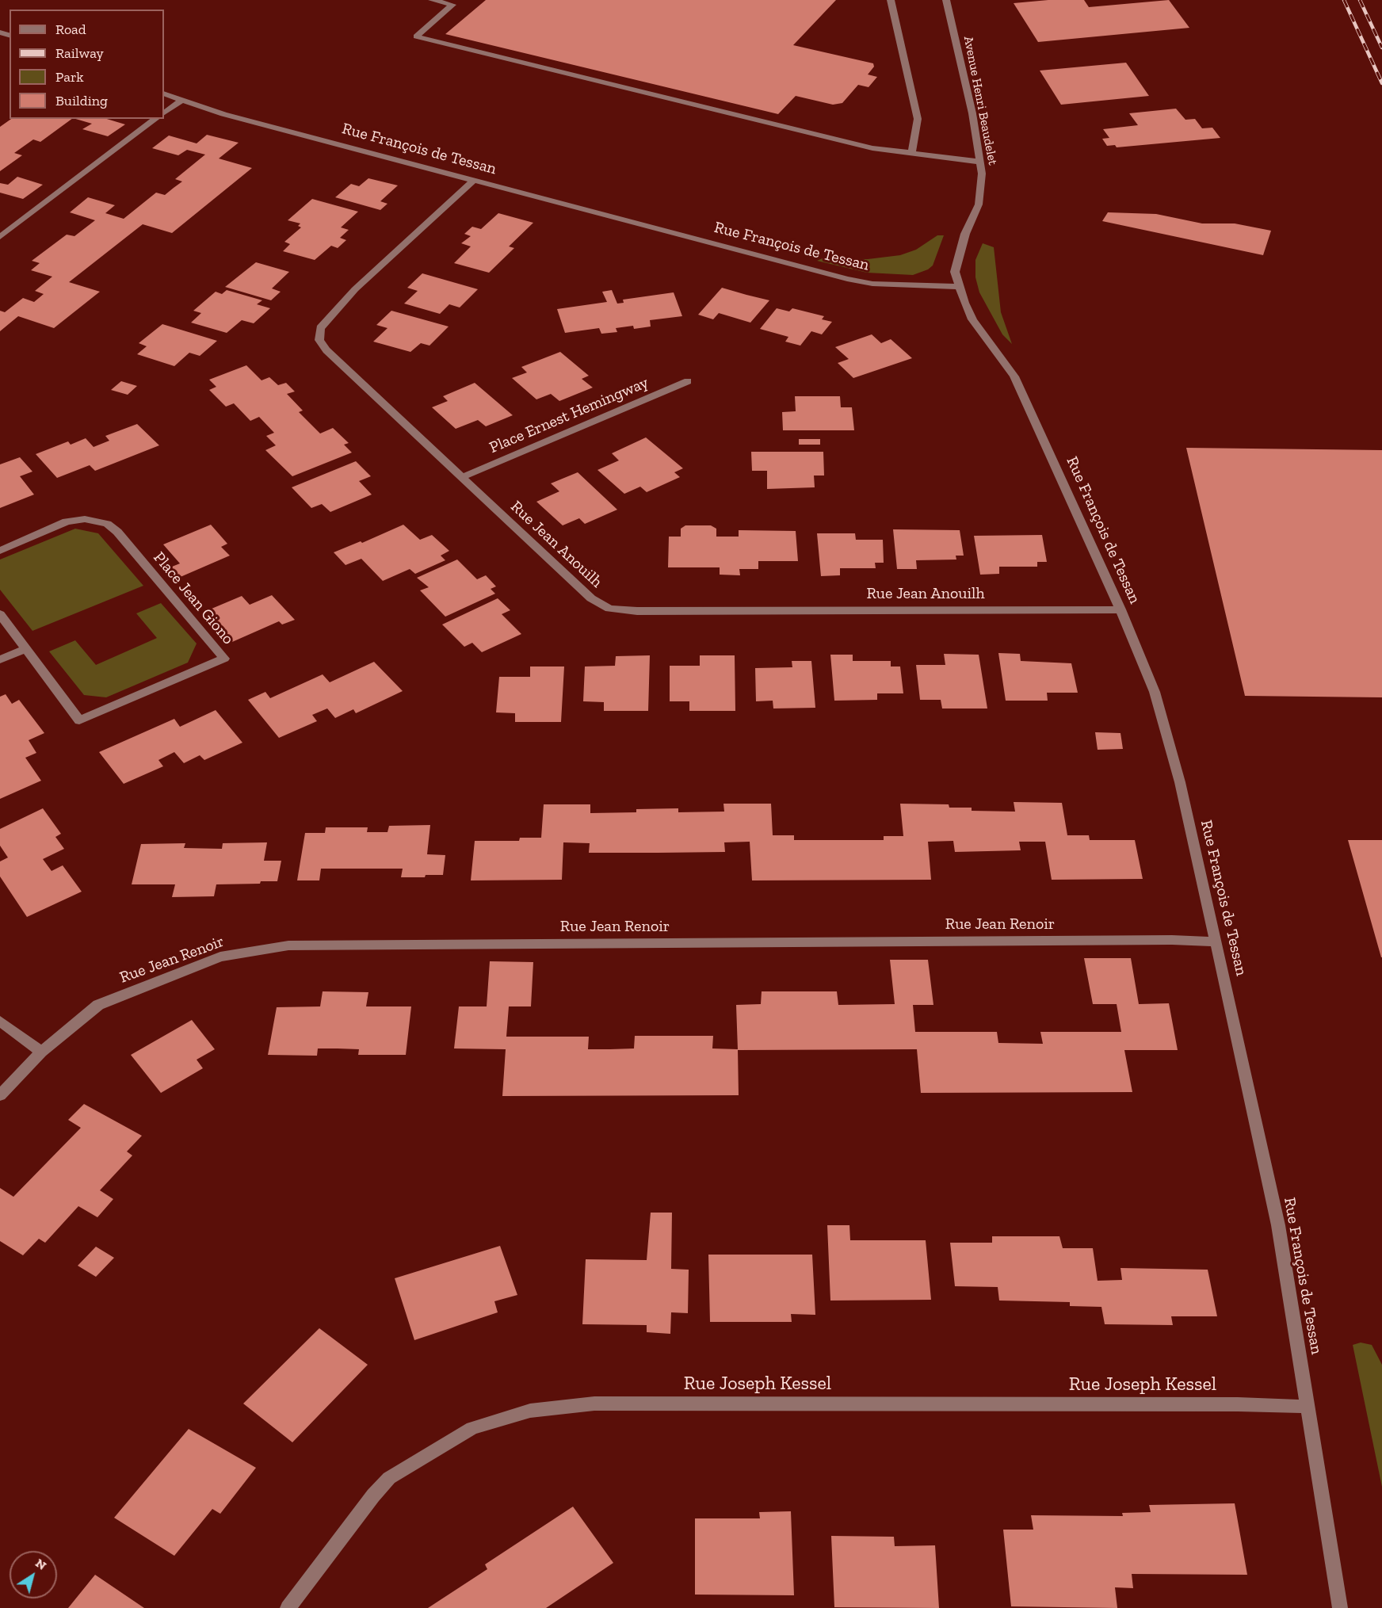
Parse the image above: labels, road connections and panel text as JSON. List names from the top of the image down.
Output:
{
  "streets": {
    "street": [
      "Avenue Henri Beaudelet",
      "Rue François de Tessan",
      "Place Ernest Hemingway",
      "Rue Jean Anouilh",
      "Place Jean Giono",
      "Rue Jean Renoir",
      "Rue Joseph Kessel"
    ]
  },
  "crossings": [
    ["Avenue Henri Beaudelet", "Rue François de Tessan"],
    ["Rue François de Tessan", "Rue Jean Anouilh"],
    ["Rue François de Tessan", "Rue Jean Renoir"],
    ["Rue François de Tessan", "Rue Joseph Kessel"],
    ["Place Ernest Hemingway", "Rue Jean Anouilh"]
  ],
  "legend": [
    "Road",
    "Railway",
    "Park",
    "Building"
  ],
  "north": "top right"
}
